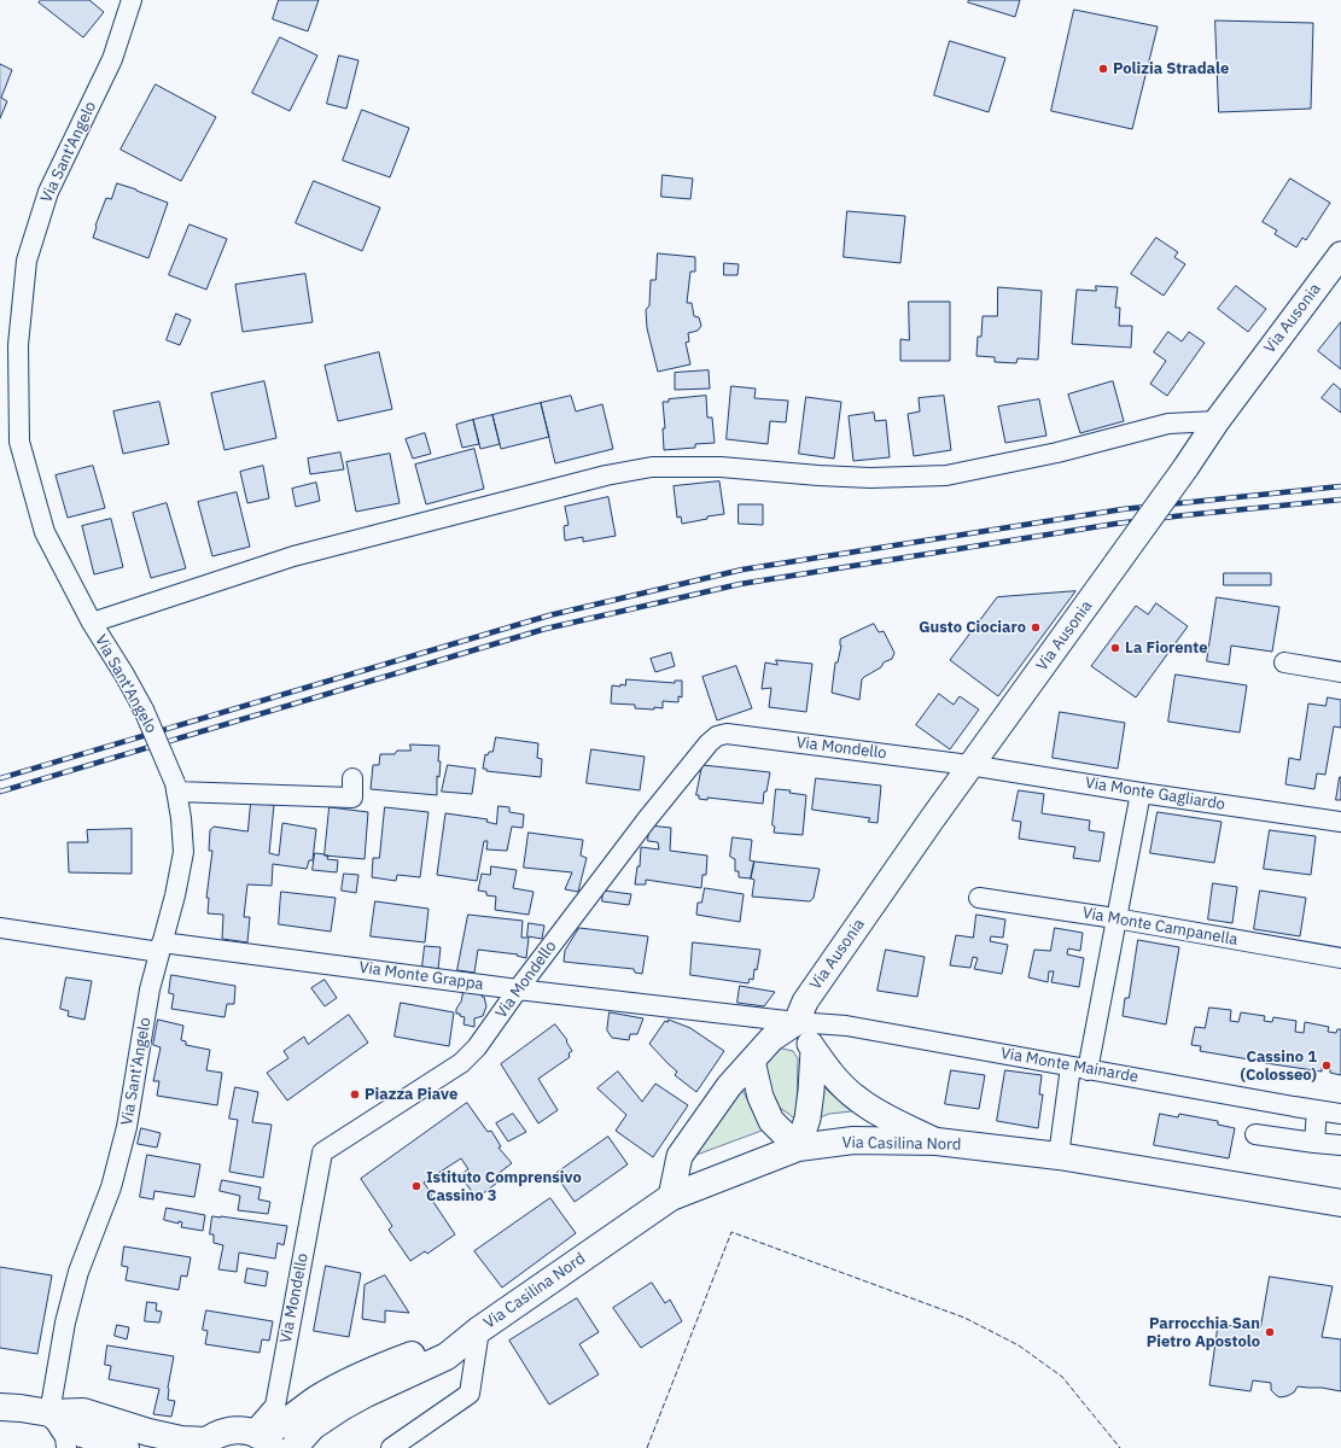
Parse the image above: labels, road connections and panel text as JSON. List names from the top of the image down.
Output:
{
  "streets": {
    "main road": ["Via Casilina Nord"],
    "street": [
      "Via Sant'Angelo",
      "Via Ausonia",
      "Via Mondello",
      "Via Monte Gagliardo",
      "Via Monte Campanella",
      "Via Monte Grappa",
      "Via Monte Mainarde"
    ]
  },
  "crossings": [
    ["Via Sant'Angelo", "Via Monte Grappa"],
    ["Via Ausonia", "Via Mondello"],
    ["Via Ausonia", "Via Monte Gagliardo"],
    ["Via Ausonia", "Via Monte Grappa"],
    ["Via Ausonia", "Via Monte Mainarde"],
    ["Via Mondello", "Via Monte Gagliardo"],
    ["Via Mondello", "Via Monte Grappa"],
    ["Via Mondello", "Via Casilina Nord"],
    ["Via Monte Grappa", "Via Monte Mainarde"]
  ],
  "places": [
    "Polizia Stradale",
    "Gusto Ciociaro",
    "La Fiorente",
    "Cassino 1 (Colosseo)",
    "Piazza Piave",
    "Istituto Comprensivo Cassino 3",
    "Parrocchia San Pietro Apostolo"
  ]
}
